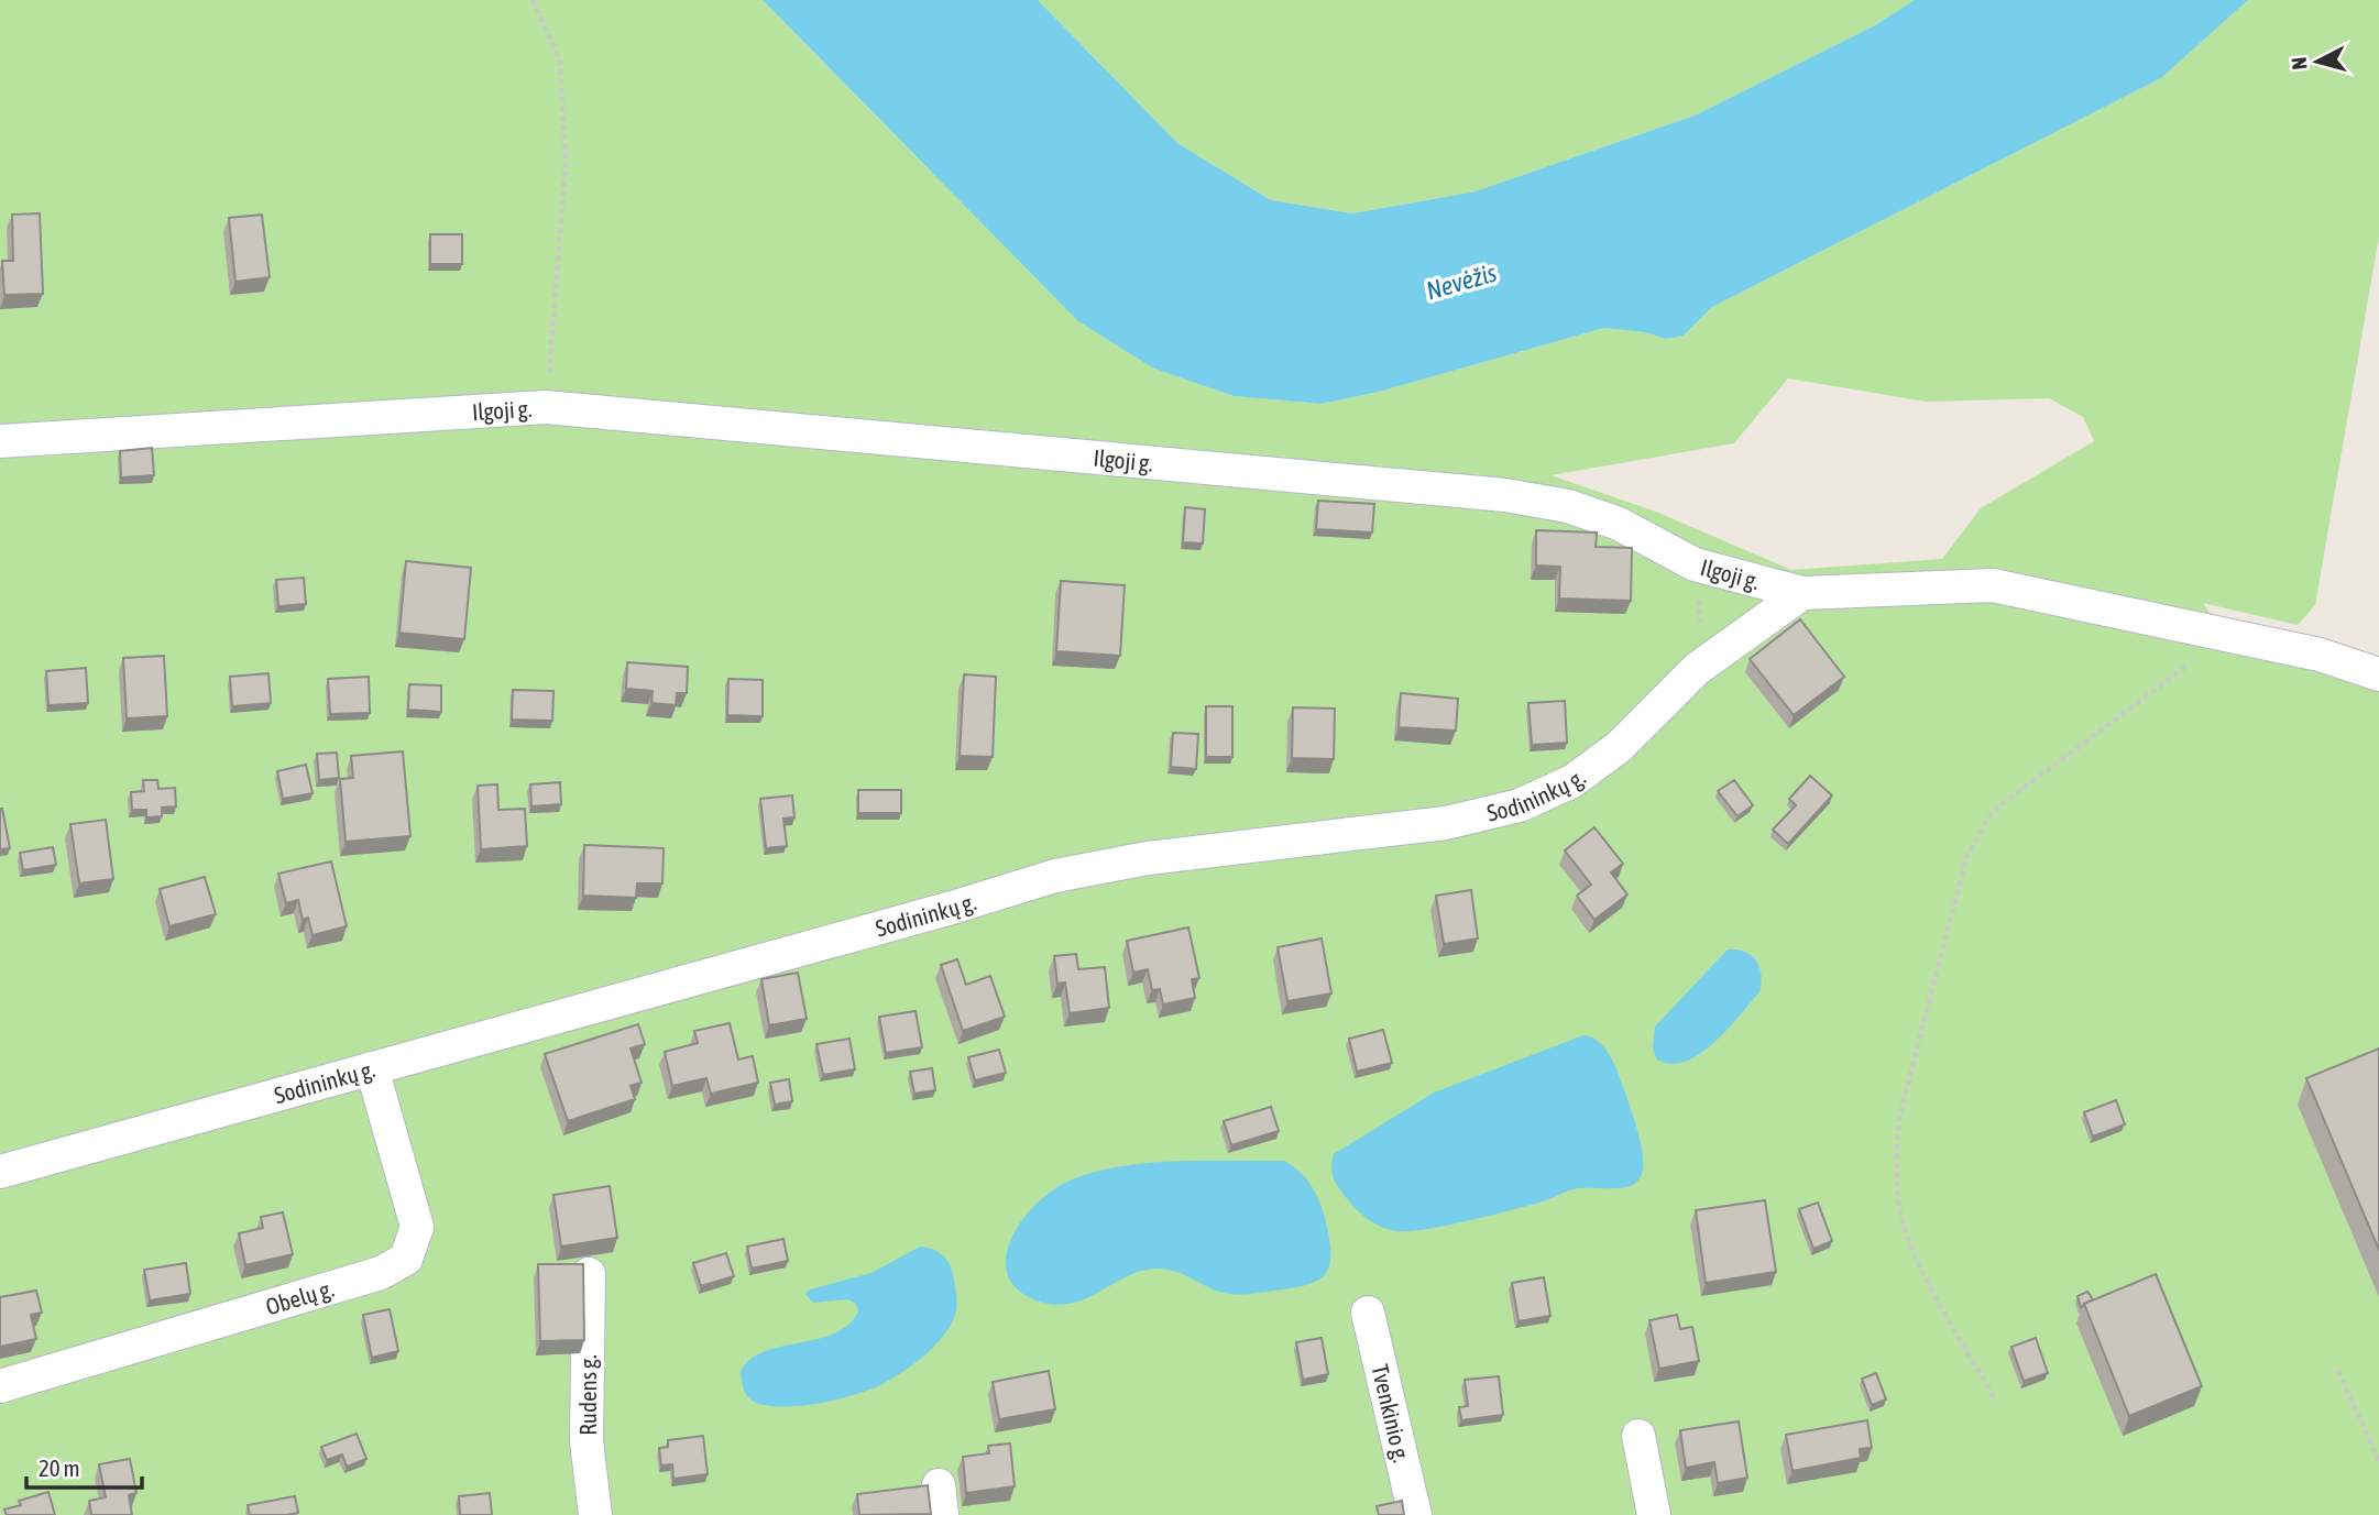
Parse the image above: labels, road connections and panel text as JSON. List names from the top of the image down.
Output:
{
  "streets": {
    "street": [
      "Ilgoji g.",
      "Sodininkų g.",
      "Obelų g.",
      "Rudens g.",
      "Tvenkinio g."
    ]
  },
  "crossings": [
    ["Ilgoji g.", "Sodininkų g."],
    ["Sodininkų g.", "Obelų g."]
  ],
  "water": ["Nevėžis"],
  "scale_bar": "20 m",
  "north": "left"
}
